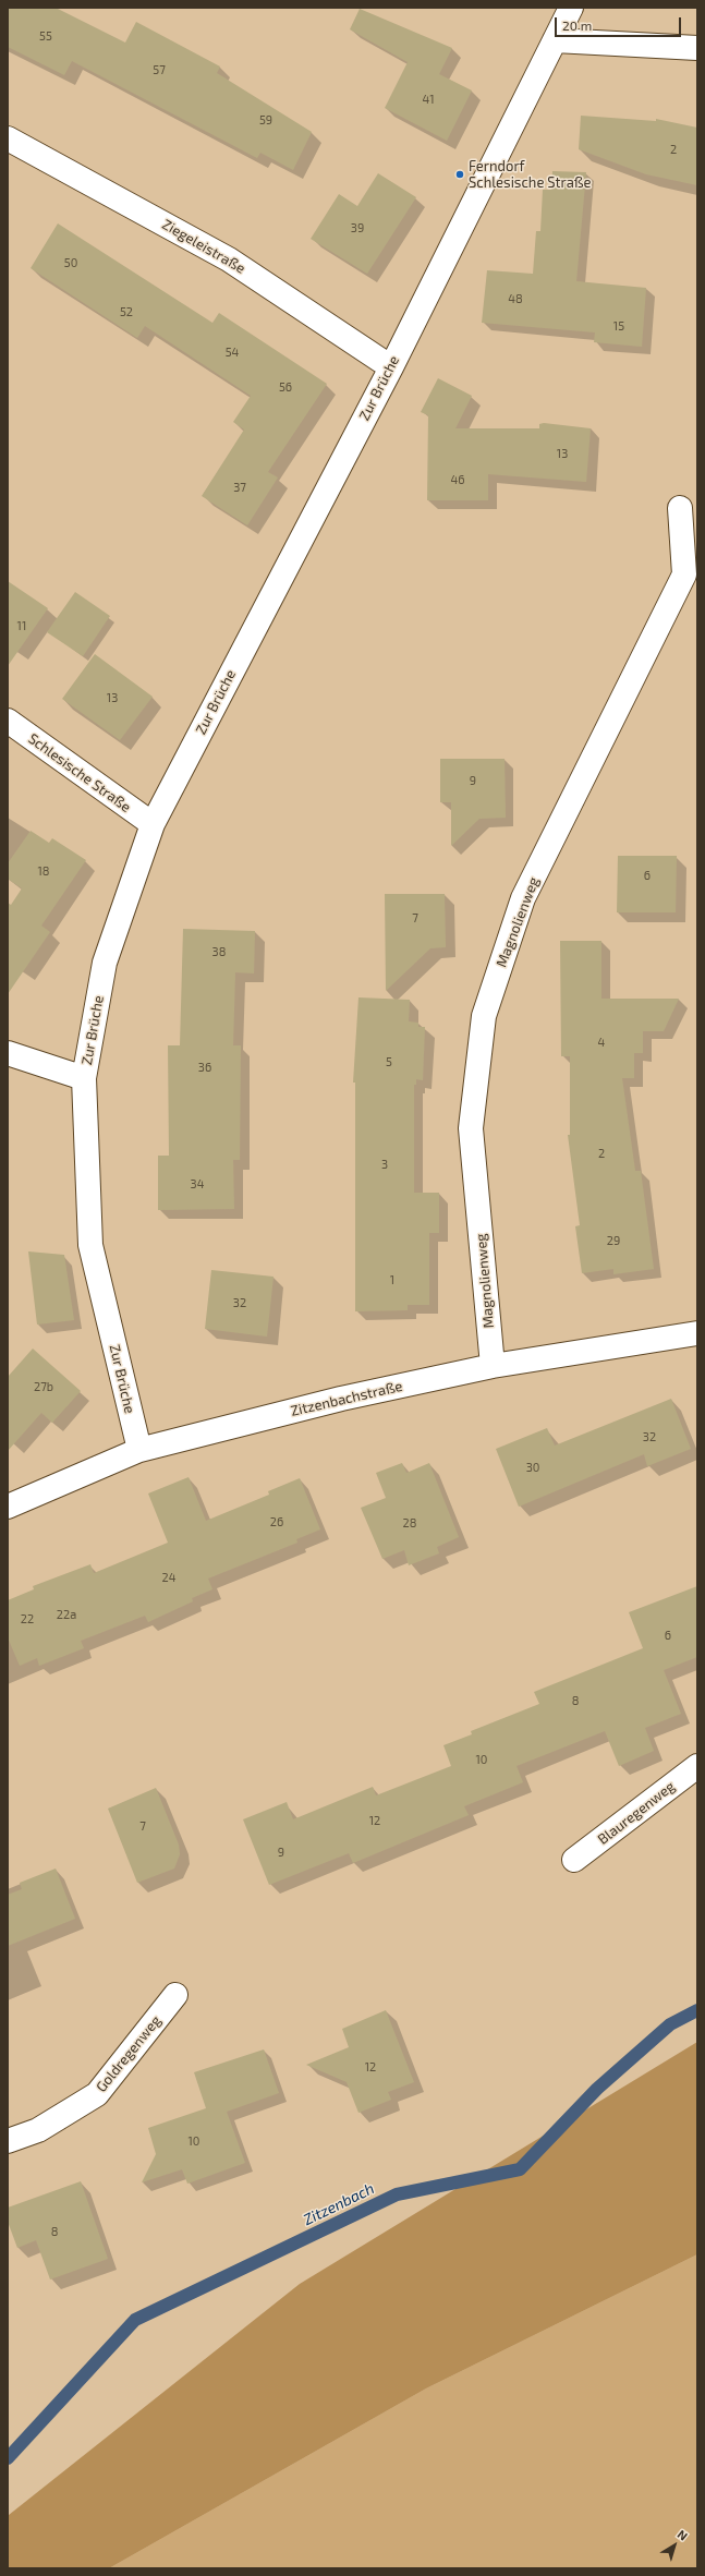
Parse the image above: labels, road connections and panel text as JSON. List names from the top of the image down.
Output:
{
  "streets": {
    "street": [
      "Ziegeleistraße",
      "Zur Brüche",
      "Schlesische Straße",
      "Magnolienweg",
      "Zitzenbachstraße",
      "Blauregenweg",
      "Goldregenweg"
    ]
  },
  "crossings": [
    ["Ziegeleistraße", "Zur Brüche"],
    ["Zur Brüche", "Schlesische Straße"],
    ["Zur Brüche", "Zitzenbachstraße"],
    ["Magnolienweg", "Zitzenbachstraße"]
  ],
  "water": ["Zitzenbach"],
  "places": ["Ferndorf Schlesische Straße"],
  "house_numbers": [
    "55",
    "57",
    "41",
    "59",
    "2",
    "39",
    "50",
    "48",
    "52",
    "15",
    "54",
    "56",
    "13",
    "46",
    "37",
    "11",
    "13",
    "9",
    "18",
    "6",
    "7",
    "38",
    "4",
    "5",
    "36",
    "2",
    "3",
    "34",
    "29",
    "1",
    "32",
    "27b",
    "32",
    "30",
    "26",
    "28",
    "24",
    "22a",
    "22",
    "6",
    "8",
    "10",
    "12",
    "7",
    "9",
    "12",
    "10",
    "8"
  ],
  "scale_bar": "20 m",
  "north": "top right"
}
